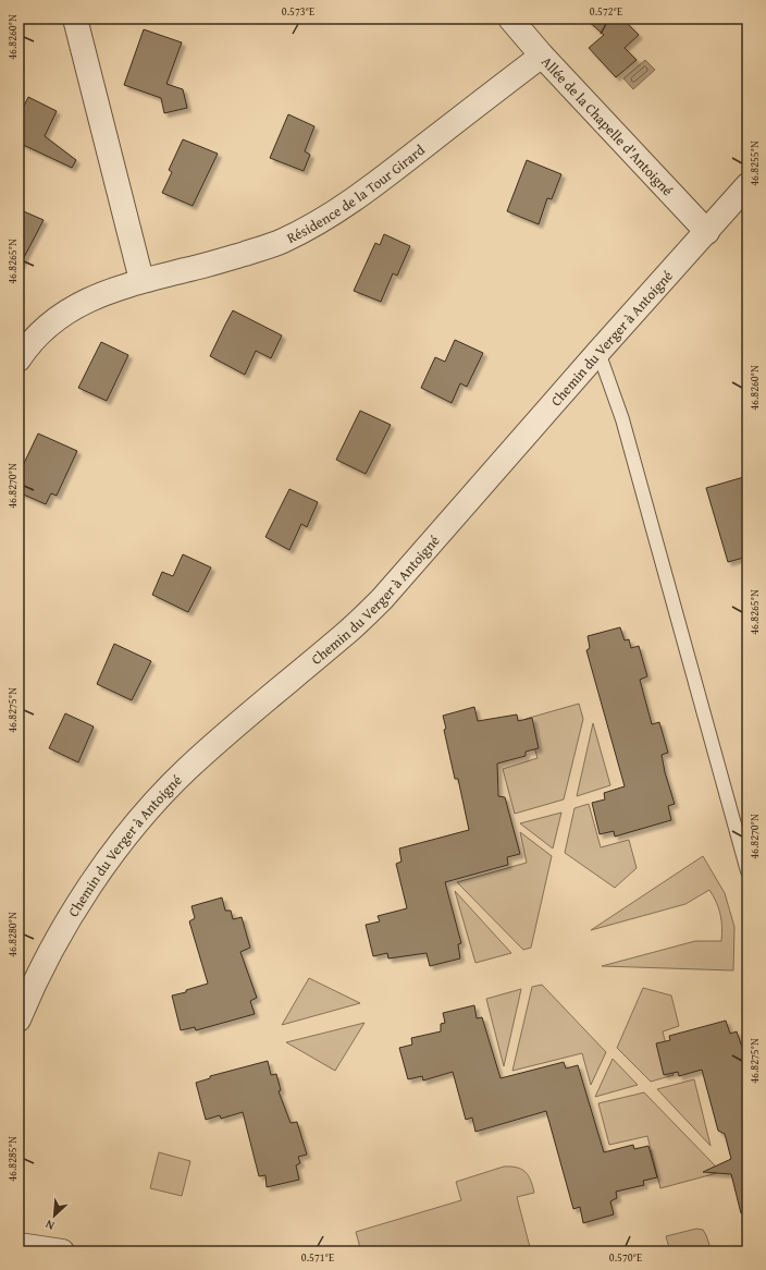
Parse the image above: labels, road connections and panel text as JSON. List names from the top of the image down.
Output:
{
  "streets": {
    "street": ["Allée de la Chapelle d'Antoigné", "Résidence de la Tour Girard", "Chemin du Verger à Antoigné"]
  },
  "crossings": [
    ["Allée de la Chapelle d'Antoigné", "Résidence de la Tour Girard"],
    ["Allée de la Chapelle d'Antoigné", "Chemin du Verger à Antoigné"]
  ],
  "north": "bottom left",
  "coordinates": [
    "0.573°E",
    "0.572°E",
    "46.8260°N",
    "46.8255°N",
    "46.8265°N",
    "46.8270°N",
    "46.8275°N",
    "46.8280°N",
    "46.8285°N",
    "0.571°E",
    "0.570°E"
  ]
}
